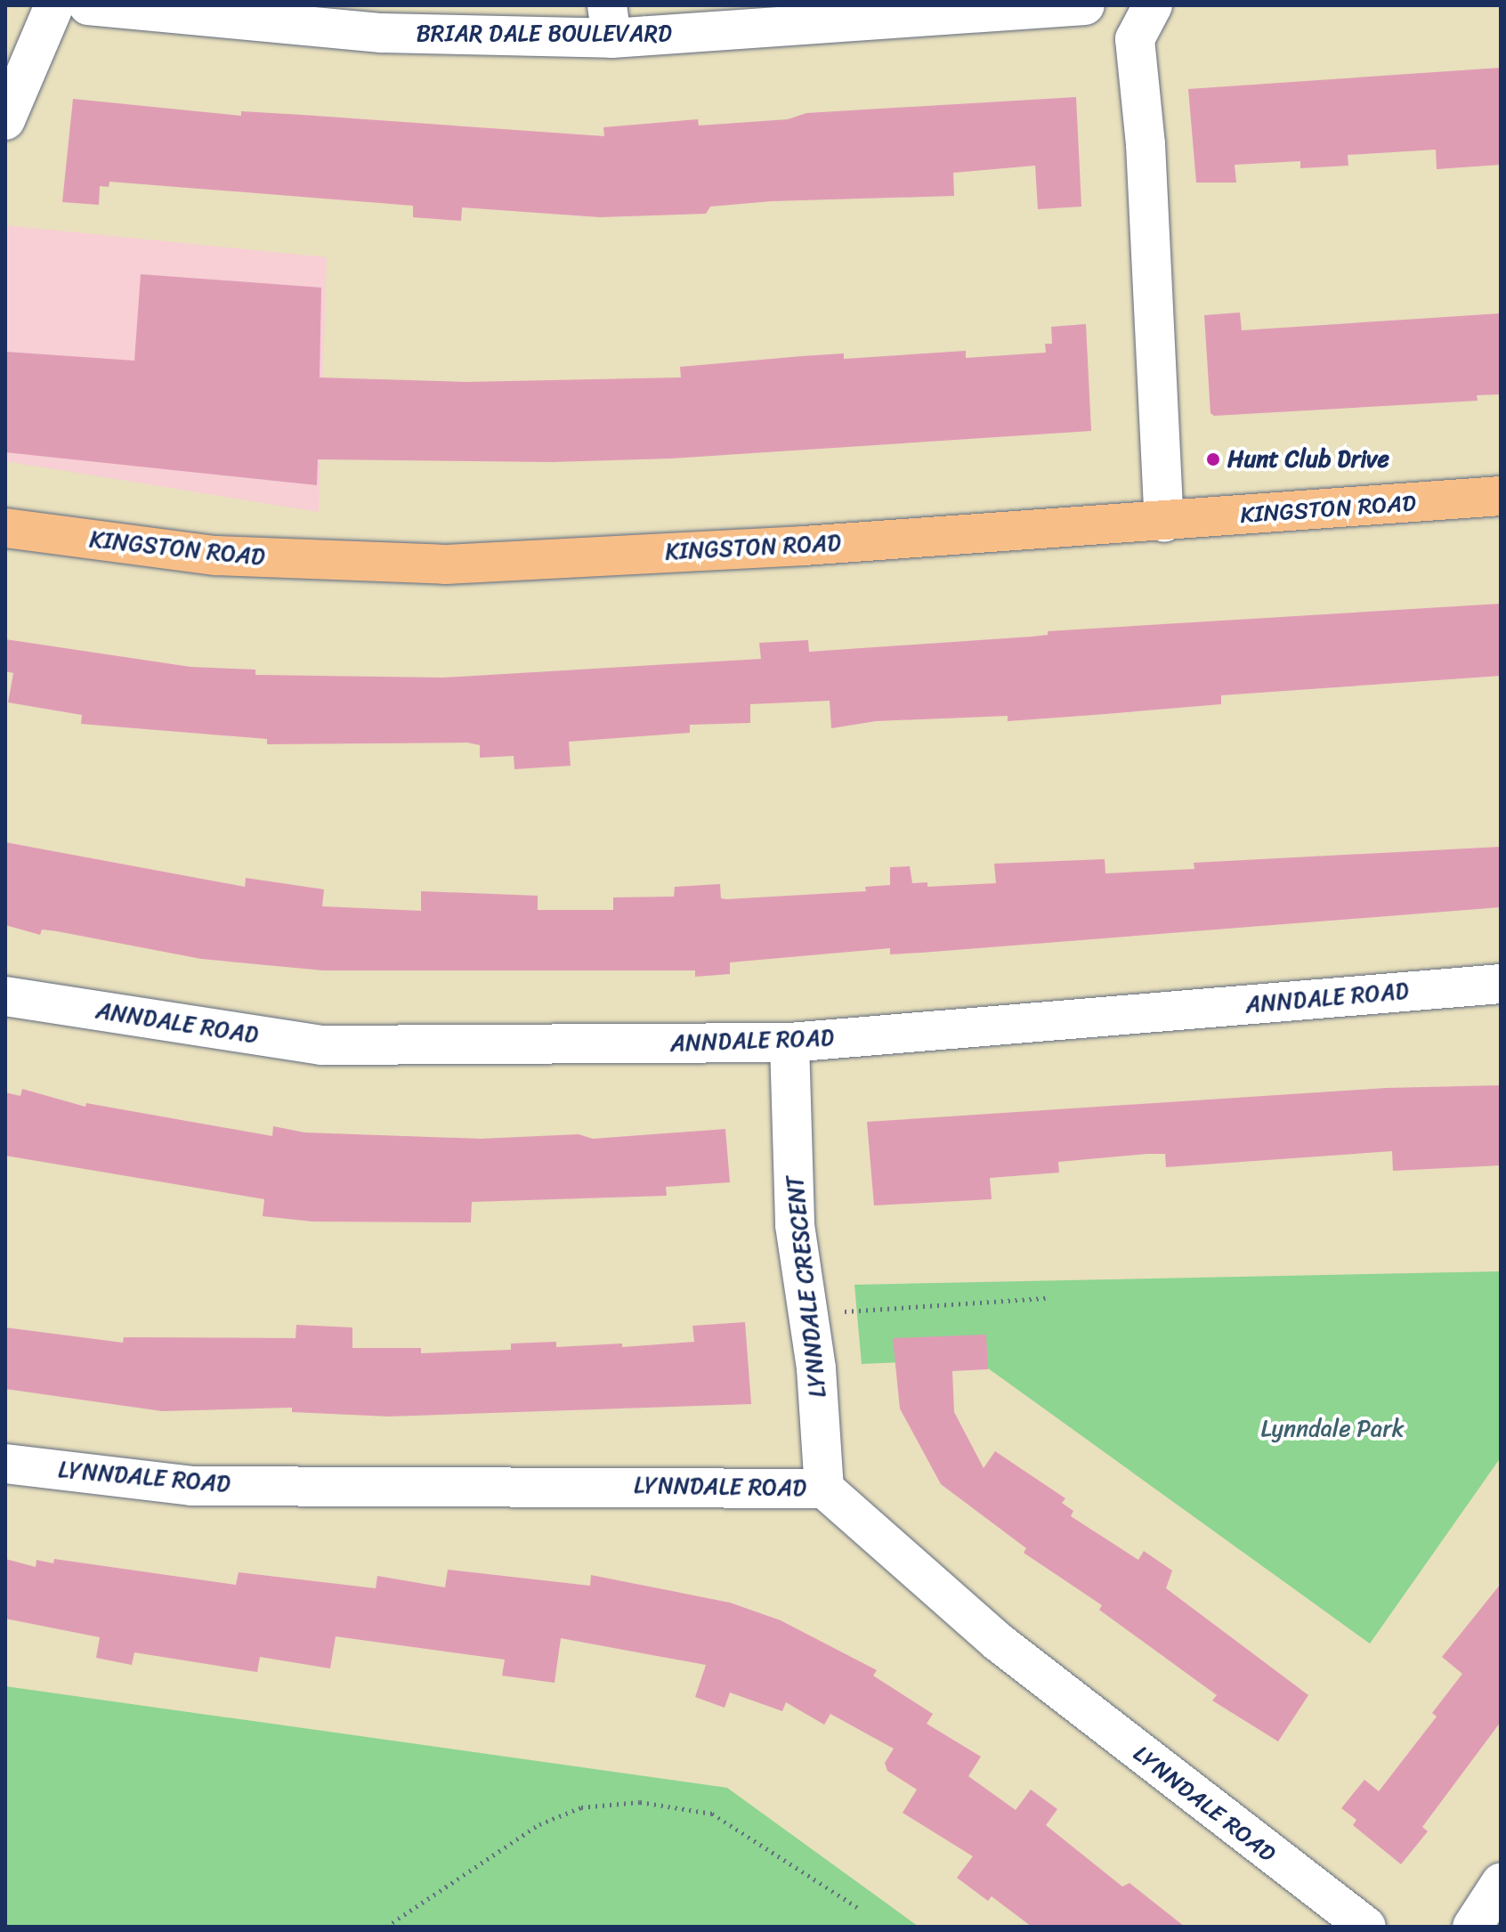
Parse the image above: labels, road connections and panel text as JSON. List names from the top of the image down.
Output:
{
  "streets": {
    "main road": ["KINGSTON ROAD"],
    "street": [
      "BRIAR DALE BOULEVARD",
      "ANNDALE ROAD",
      "LYNNDALE CRESCENT",
      "LYNNDALE ROAD"
    ]
  },
  "crossings": [
    ["ANNDALE ROAD", "LYNNDALE CRESCENT"],
    ["LYNNDALE CRESCENT", "LYNNDALE ROAD"]
  ],
  "parks": ["Lynndale Park"],
  "places": ["Hunt Club Drive"]
}
